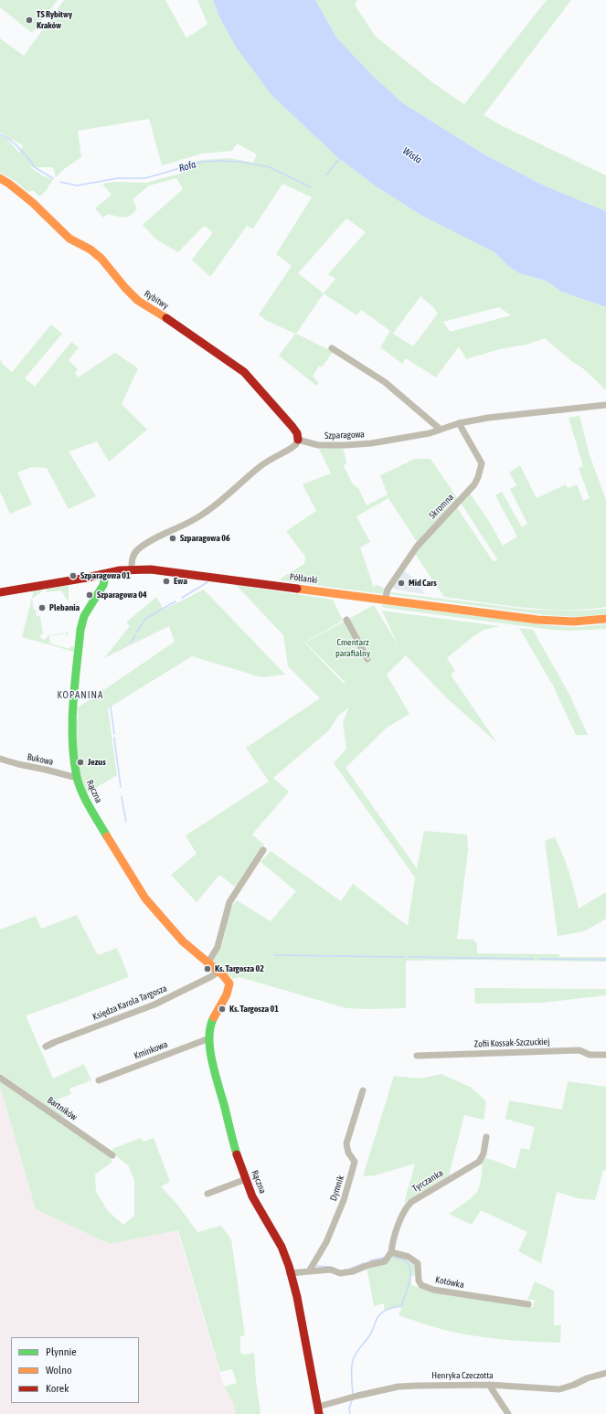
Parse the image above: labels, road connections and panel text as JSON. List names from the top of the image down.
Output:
{
  "streets": {
    "street": [
      "Rybitwy",
      "Szparagowa",
      "Skromna",
      "Półłanki",
      "Bukowa",
      "Rączna",
      "Księdza Karola Targosza",
      "Zofii Kossak-Szczuckiej",
      "Kminkowa",
      "Bartników",
      "Tyrczanka",
      "Dymnik",
      "Kotówka",
      "Henryka Czeczotta"
    ]
  },
  "crossings": [
    ["Rybitwy", "Szparagowa"],
    ["Szparagowa", "Skromna"],
    ["Skromna", "Półłanki"],
    ["Półłanki", "Rączna"],
    ["Bukowa", "Rączna"],
    ["Rączna", "Księdza Karola Targosza"],
    ["Rączna", "Kminkowa"],
    ["Rączna", "Henryka Czeczotta"],
    ["Tyrczanka", "Kotówka"]
  ],
  "districts": ["KOPANINA"],
  "water": ["Wisła", "Rofa"],
  "parks": ["Cmentarz parafialny"],
  "places": [
    "TS Rybitwy Kraków",
    "Szparagowa 06",
    "Szparagowa 01",
    "Ewa",
    "Mid Cars",
    "Szparagowa 04",
    "Plebania",
    "Jezus",
    "Ks. Targosza 02",
    "Ks. Targosza 01"
  ],
  "legend": ["Płynnie", "Wolno", "Korek"]
}
